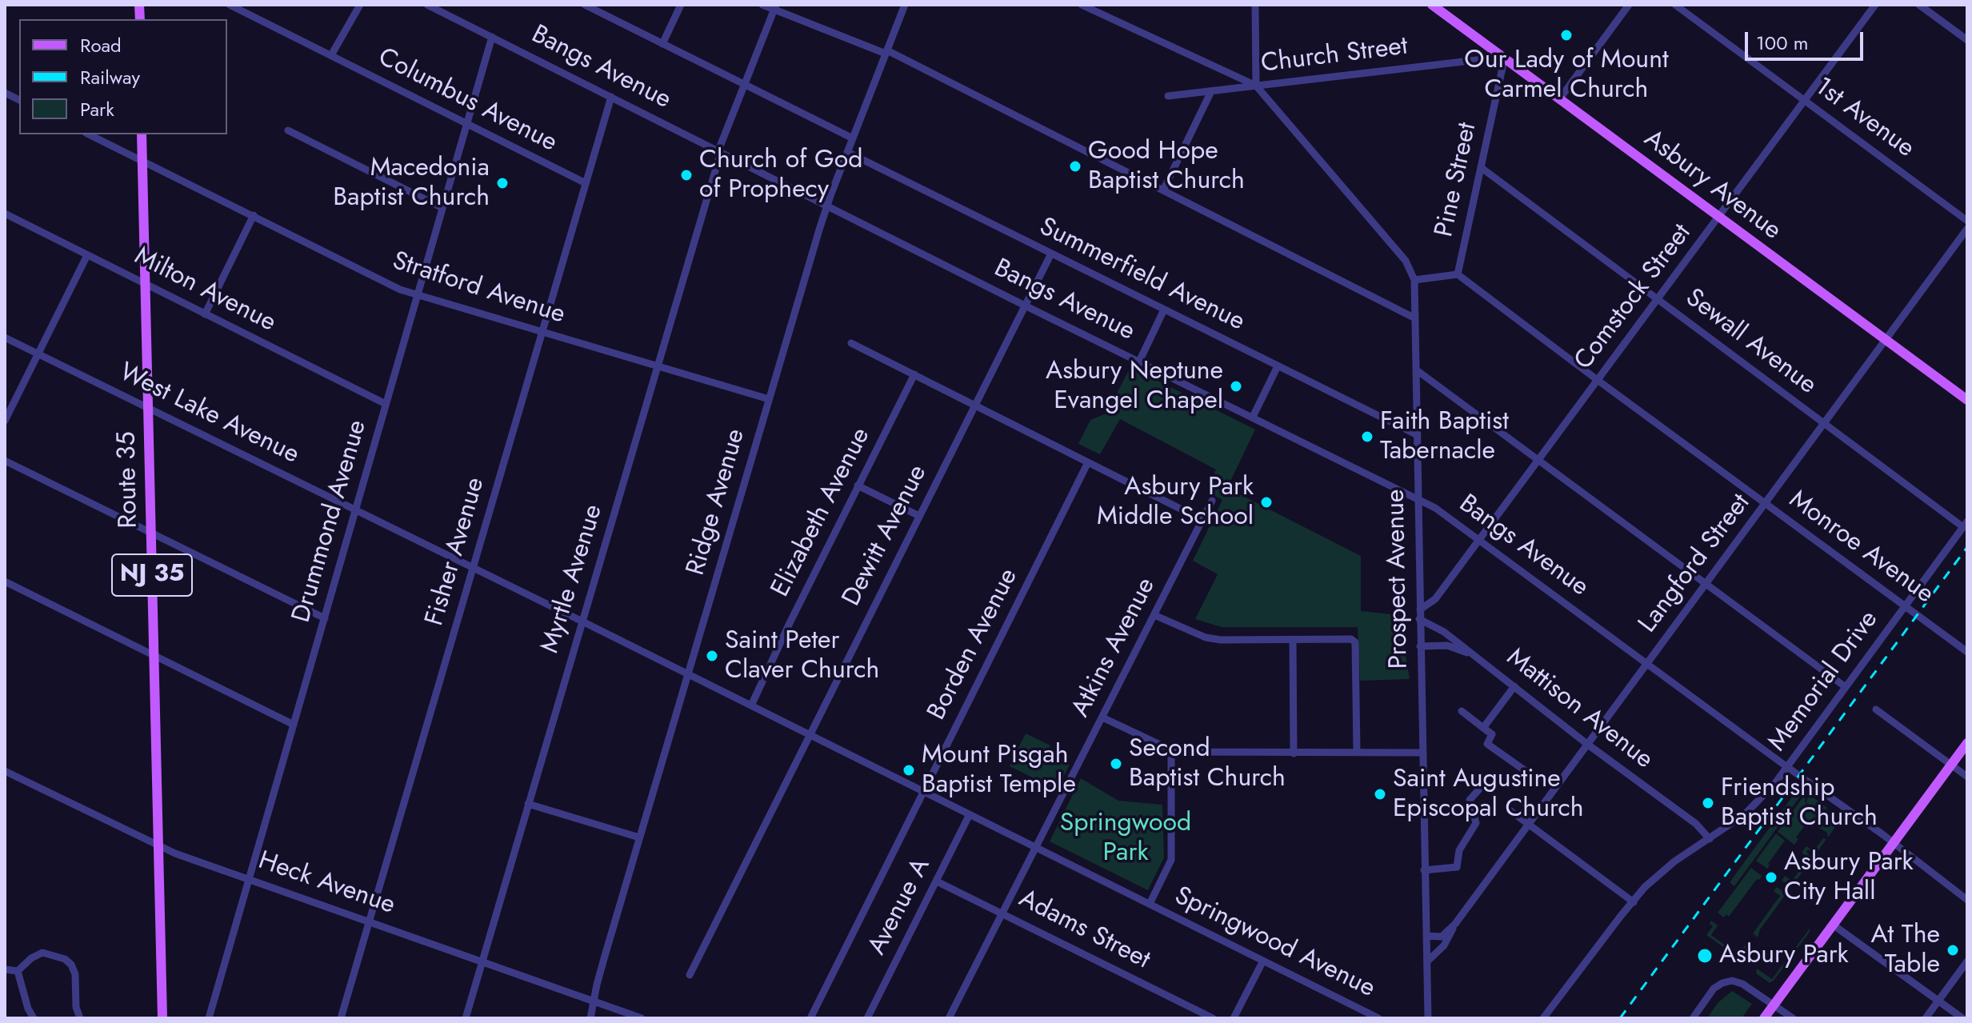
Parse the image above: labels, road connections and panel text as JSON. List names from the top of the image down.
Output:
{
  "streets": {
    "main road": ["Asbury Avenue", "Route 35", "NJ 35"],
    "street": [
      "Church Street",
      "Bangs Avenue",
      "Columbus Avenue",
      "1st Avenue",
      "Pine Street",
      "Summerfield Avenue",
      "Stratford Avenue",
      "Milton Avenue",
      "Comstock Street",
      "Sewall Avenue",
      "West Lake Avenue",
      "Ridge Avenue",
      "Elizabeth Avenue",
      "Drummond Avenue",
      "Dewitt Avenue",
      "Monroe Avenue",
      "Fisher Avenue",
      "Langford Street",
      "Myrtle Avenue",
      "Prospect Avenue",
      "Borden Avenue",
      "Atkins Avenue",
      "Memorial Drive",
      "Mattison Avenue",
      "Heck Avenue",
      "Avenue A",
      "Adams Street",
      "Springwood Avenue"
    ]
  },
  "crossings": [
    ["Church Street", "Pine Street"],
    ["Church Street", "Asbury Avenue"],
    ["Church Street", "Prospect Avenue"],
    ["Bangs Avenue", "Comstock Street"],
    ["Bangs Avenue", "Ridge Avenue"],
    ["Bangs Avenue", "Drummond Avenue"],
    ["Bangs Avenue", "Dewitt Avenue"],
    ["Bangs Avenue", "Fisher Avenue"],
    ["Bangs Avenue", "Langford Street"],
    ["Bangs Avenue", "Myrtle Avenue"],
    ["Bangs Avenue", "Prospect Avenue"],
    ["Bangs Avenue", "Memorial Drive"],
    ["Columbus Avenue", "Drummond Avenue"],
    ["Columbus Avenue", "Fisher Avenue"],
    ["1st Avenue", "Comstock Street"],
    ["Pine Street", "Asbury Avenue"],
    ["Pine Street", "Sewall Avenue"],
    ["Pine Street", "Monroe Avenue"],
    ["Asbury Avenue", "Comstock Street"],
    ["Asbury Avenue", "Langford Street"],
    ["Summerfield Avenue", "Ridge Avenue"],
    ["Summerfield Avenue", "Dewitt Avenue"],
    ["Summerfield Avenue", "Prospect Avenue"],
    ["Stratford Avenue", "Route 35"],
    ["Stratford Avenue", "Ridge Avenue"],
    ["Stratford Avenue", "Drummond Avenue"],
    ["Stratford Avenue", "Fisher Avenue"],
    ["Stratford Avenue", "Myrtle Avenue"],
    ["Milton Avenue", "Route 35"],
    ["Milton Avenue", "Drummond Avenue"],
    ["Comstock Street", "Sewall Avenue"],
    ["Comstock Street", "Monroe Avenue"],
    ["Comstock Street", "Prospect Avenue"],
    ["Sewall Avenue", "Langford Street"],
    ["Sewall Avenue", "Memorial Drive"],
    ["West Lake Avenue", "Route 35"],
    ["West Lake Avenue", "Drummond Avenue"],
    ["West Lake Avenue", "Fisher Avenue"],
    ["West Lake Avenue", "Myrtle Avenue"],
    ["West Lake Avenue", "Springwood Avenue"],
    ["Route 35", "Heck Avenue"],
    ["Ridge Avenue", "Heck Avenue"],
    ["Ridge Avenue", "Springwood Avenue"],
    ["Elizabeth Avenue", "Springwood Avenue"],
    ["Drummond Avenue", "Heck Avenue"],
    ["Dewitt Avenue", "Springwood Avenue"],
    ["Monroe Avenue", "Langford Street"],
    ["Monroe Avenue", "Memorial Drive"],
    ["Fisher Avenue", "Heck Avenue"],
    ["Langford Street", "Prospect Avenue"],
    ["Langford Street", "Mattison Avenue"],
    ["Myrtle Avenue", "Heck Avenue"],
    ["Prospect Avenue", "Mattison Avenue"],
    ["Borden Avenue", "Springwood Avenue"],
    ["Atkins Avenue", "Adams Street"],
    ["Atkins Avenue", "Springwood Avenue"],
    ["Memorial Drive", "Mattison Avenue"],
    ["Avenue A", "Adams Street"],
    ["Avenue A", "Springwood Avenue"]
  ],
  "parks": ["Springwood Park"],
  "places": [
    "Our Lady of Mount Carmel Church",
    "Good Hope Baptist Church",
    "Church of God of Prophecy",
    "Macedonia Baptist Church",
    "Asbury Neptune Evangel Chapel",
    "Faith Baptist Tabernacle",
    "Asbury Park Middle School",
    "Saint Peter Claver Church",
    "Second Baptist Church",
    "Mount Pisgah Baptist Temple",
    "Saint Augustine Episcopal Church",
    "Friendship Baptist Church",
    "Asbury Park City Hall",
    "At The Table",
    "Asbury Park"
  ],
  "legend": ["Road", "Railway", "Park"],
  "scale_bar": "100 m"
}
